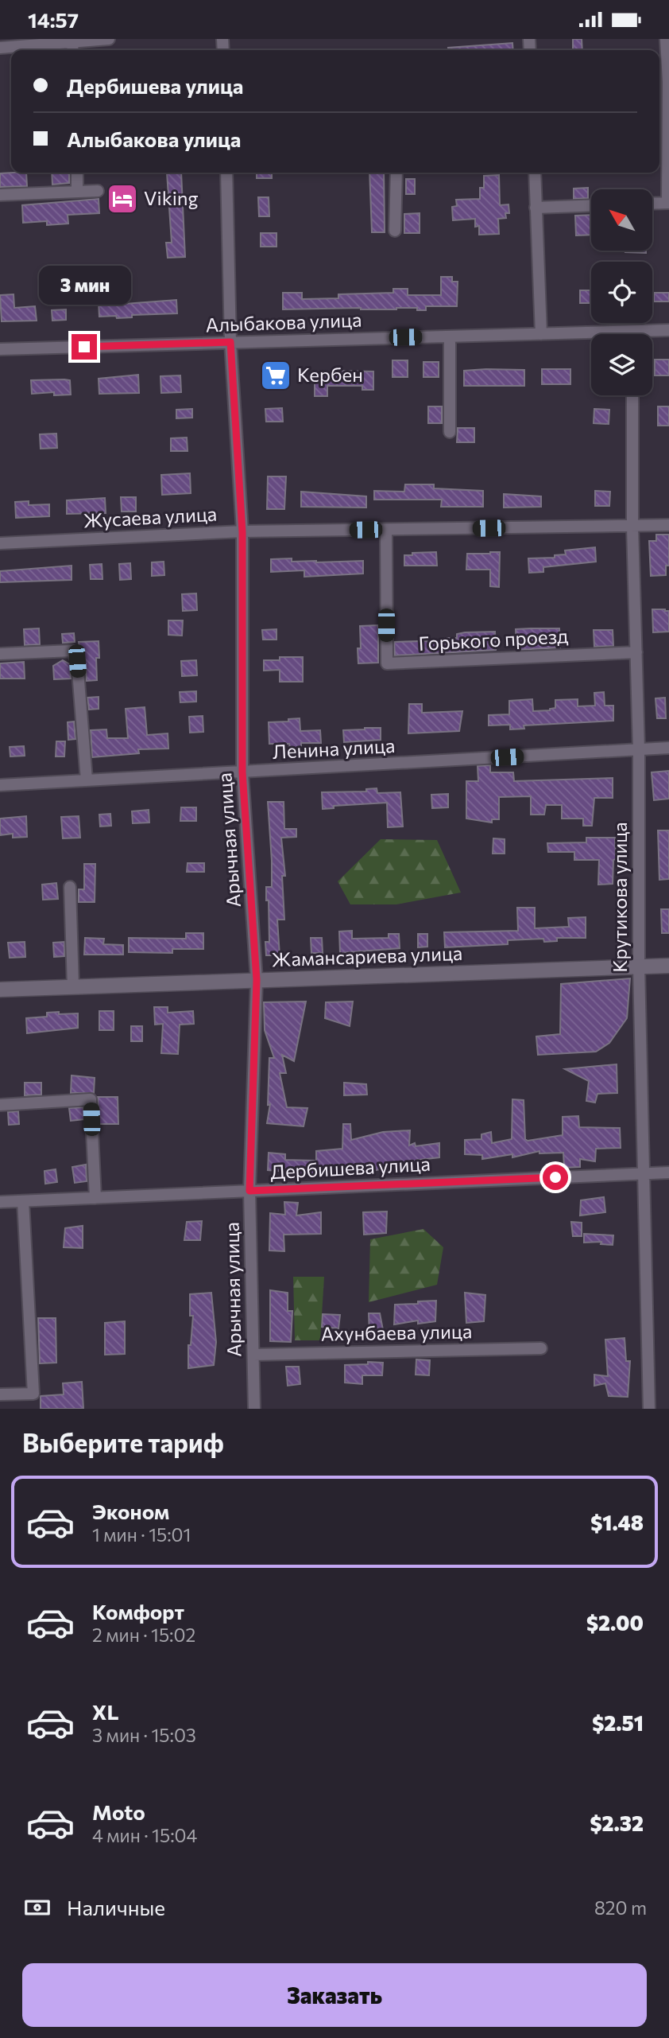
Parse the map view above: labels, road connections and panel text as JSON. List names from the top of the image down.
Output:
{
  "streets": {
    "street": [
      "Алыбакова улица",
      "Жусаева улица",
      "Горького проезд",
      "Ленина улица",
      "Арычная улица",
      "Крутикова улица",
      "Жамансариева улица",
      "Дербишева улица",
      "Ахунбаева улица"
    ]
  },
  "crossings": [
    ["Алыбакова улица", "Арычная улица"],
    ["Жусаева улица", "Горького проезд"],
    ["Жусаева улица", "Арычная улица"],
    ["Жусаева улица", "Крутикова улица"],
    ["Горького проезд", "Крутикова улица"],
    ["Ленина улица", "Арычная улица"],
    ["Ленина улица", "Крутикова улица"],
    ["Арычная улица", "Жамансариева улица"],
    ["Арычная улица", "Дербишева улица"],
    ["Арычная улица", "Ахунбаева улица"],
    ["Крутикова улица", "Жамансариева улица"],
    ["Крутикова улица", "Дербишева улица"]
  ],
  "places": {
    "hotel": ["Viking"],
    "supermarket": ["Кербен"]
  },
  "north": "top left",
  "page": {
    "status": "14:57",
    "banner": ["Дербишева улица", "Алыбакова улица"],
    "bubble": "3 мин",
    "heading": "Выберите тариф",
    "list": [
      {
        "name": "Эконом",
        "note": "1 мин · 15:01",
        "value": "$1.48"
      },
      {
        "name": "Комфорт",
        "note": "2 мин · 15:02",
        "value": "$2.00"
      },
      {
        "name": "XL",
        "note": "3 мин · 15:03",
        "value": "$2.51"
      },
      {
        "name": "Moto",
        "note": "4 мин · 15:04",
        "value": "$2.32"
      }
    ],
    "pay": ["Наличные", "820 m"],
    "buttons": "Заказать"
  }
}
